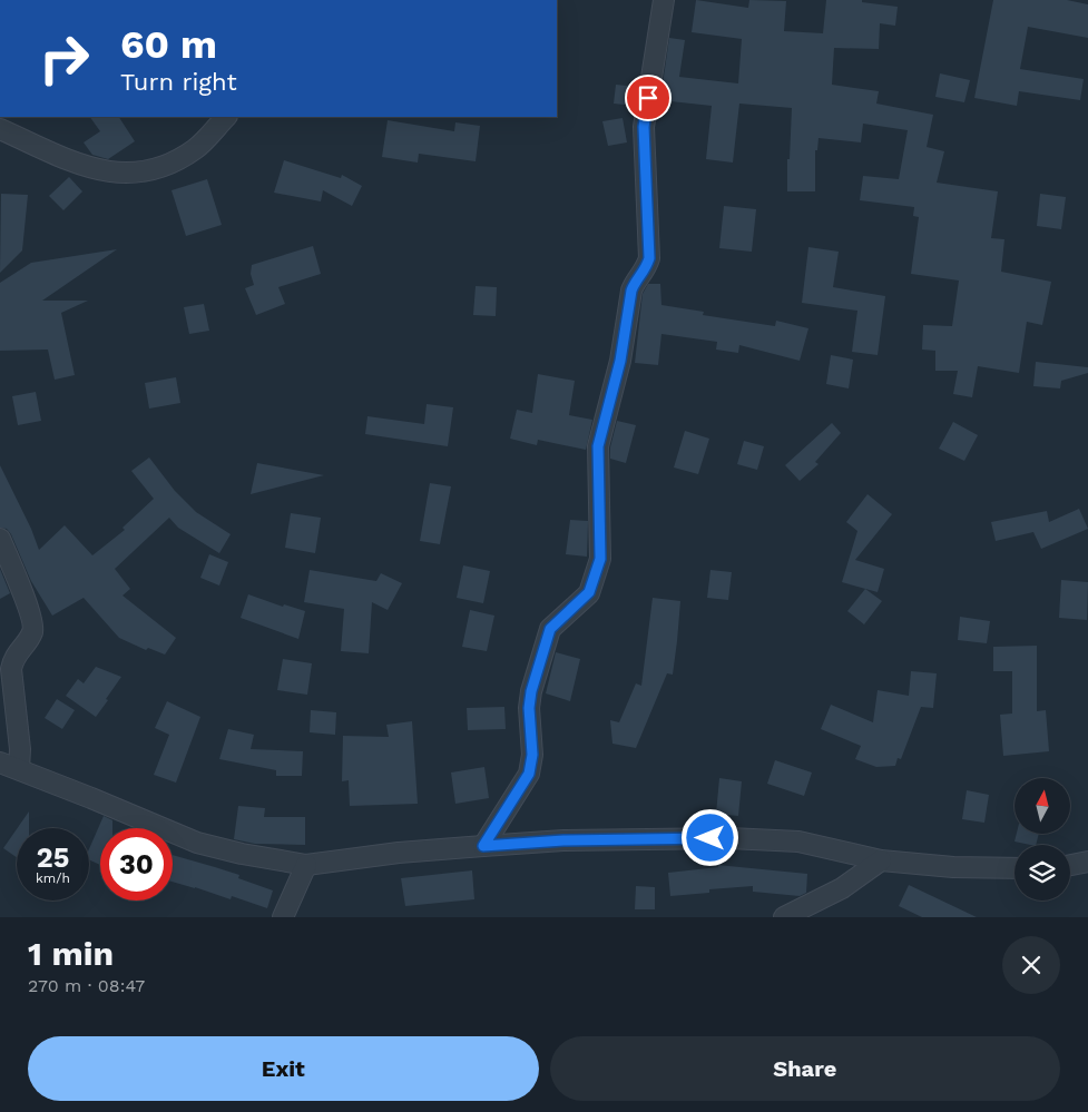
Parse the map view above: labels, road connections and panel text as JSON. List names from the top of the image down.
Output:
{
  "north": "top",
  "page": {
    "turn": ["60 m", "Turn right"],
    "speed": "25 km/h",
    "limit": "30",
    "heading": ["1 min", "270 m · 08:47"],
    "buttons": ["Exit", "Share"]
  }
}
